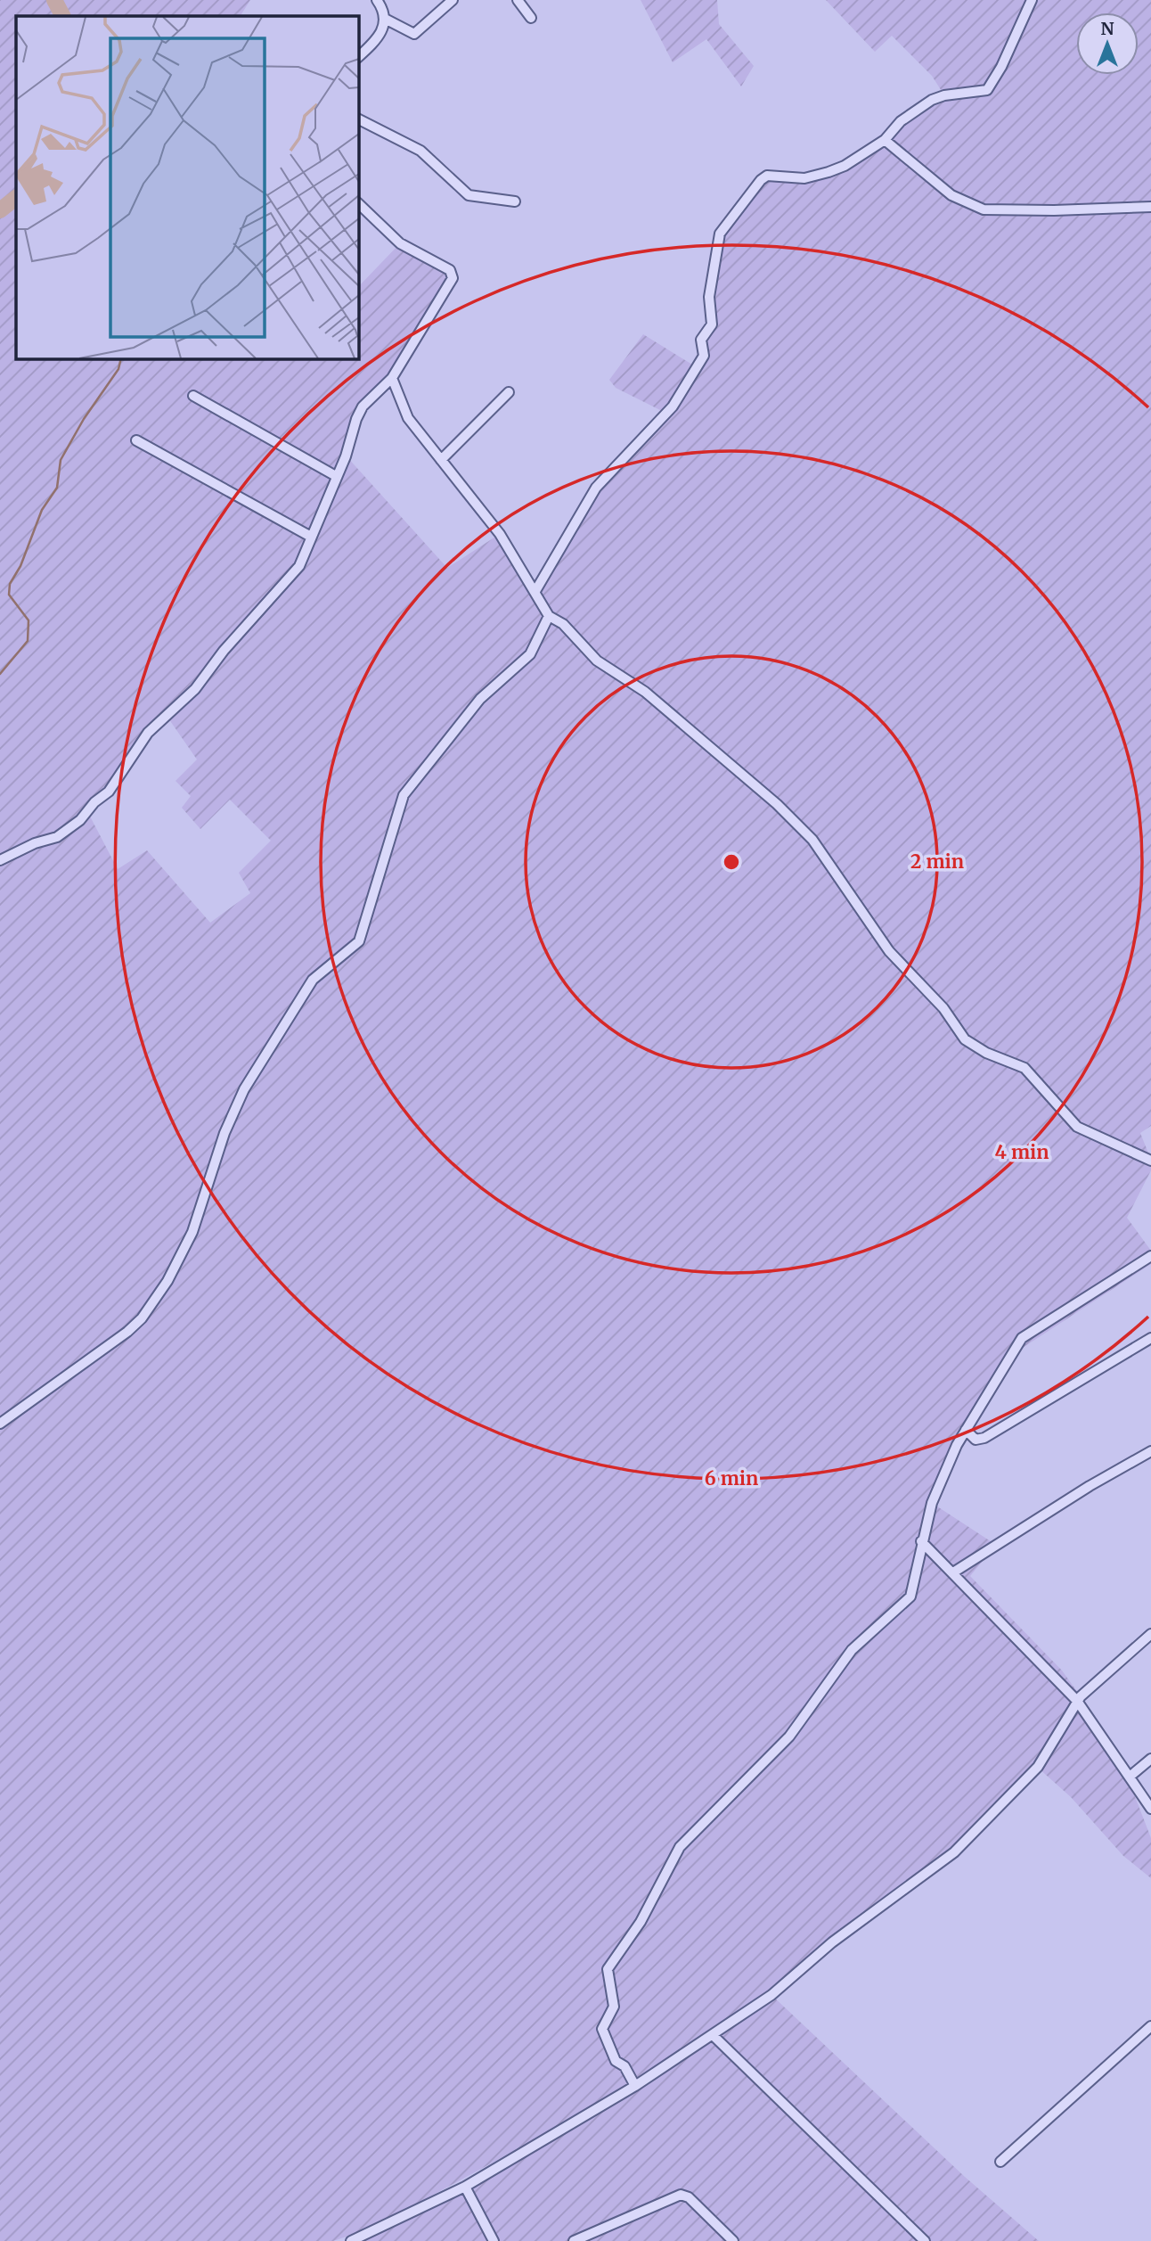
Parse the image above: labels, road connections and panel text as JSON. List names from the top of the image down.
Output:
{
  "north": "top",
  "rings": ["2 min", "4 min", "6 min"]
}
